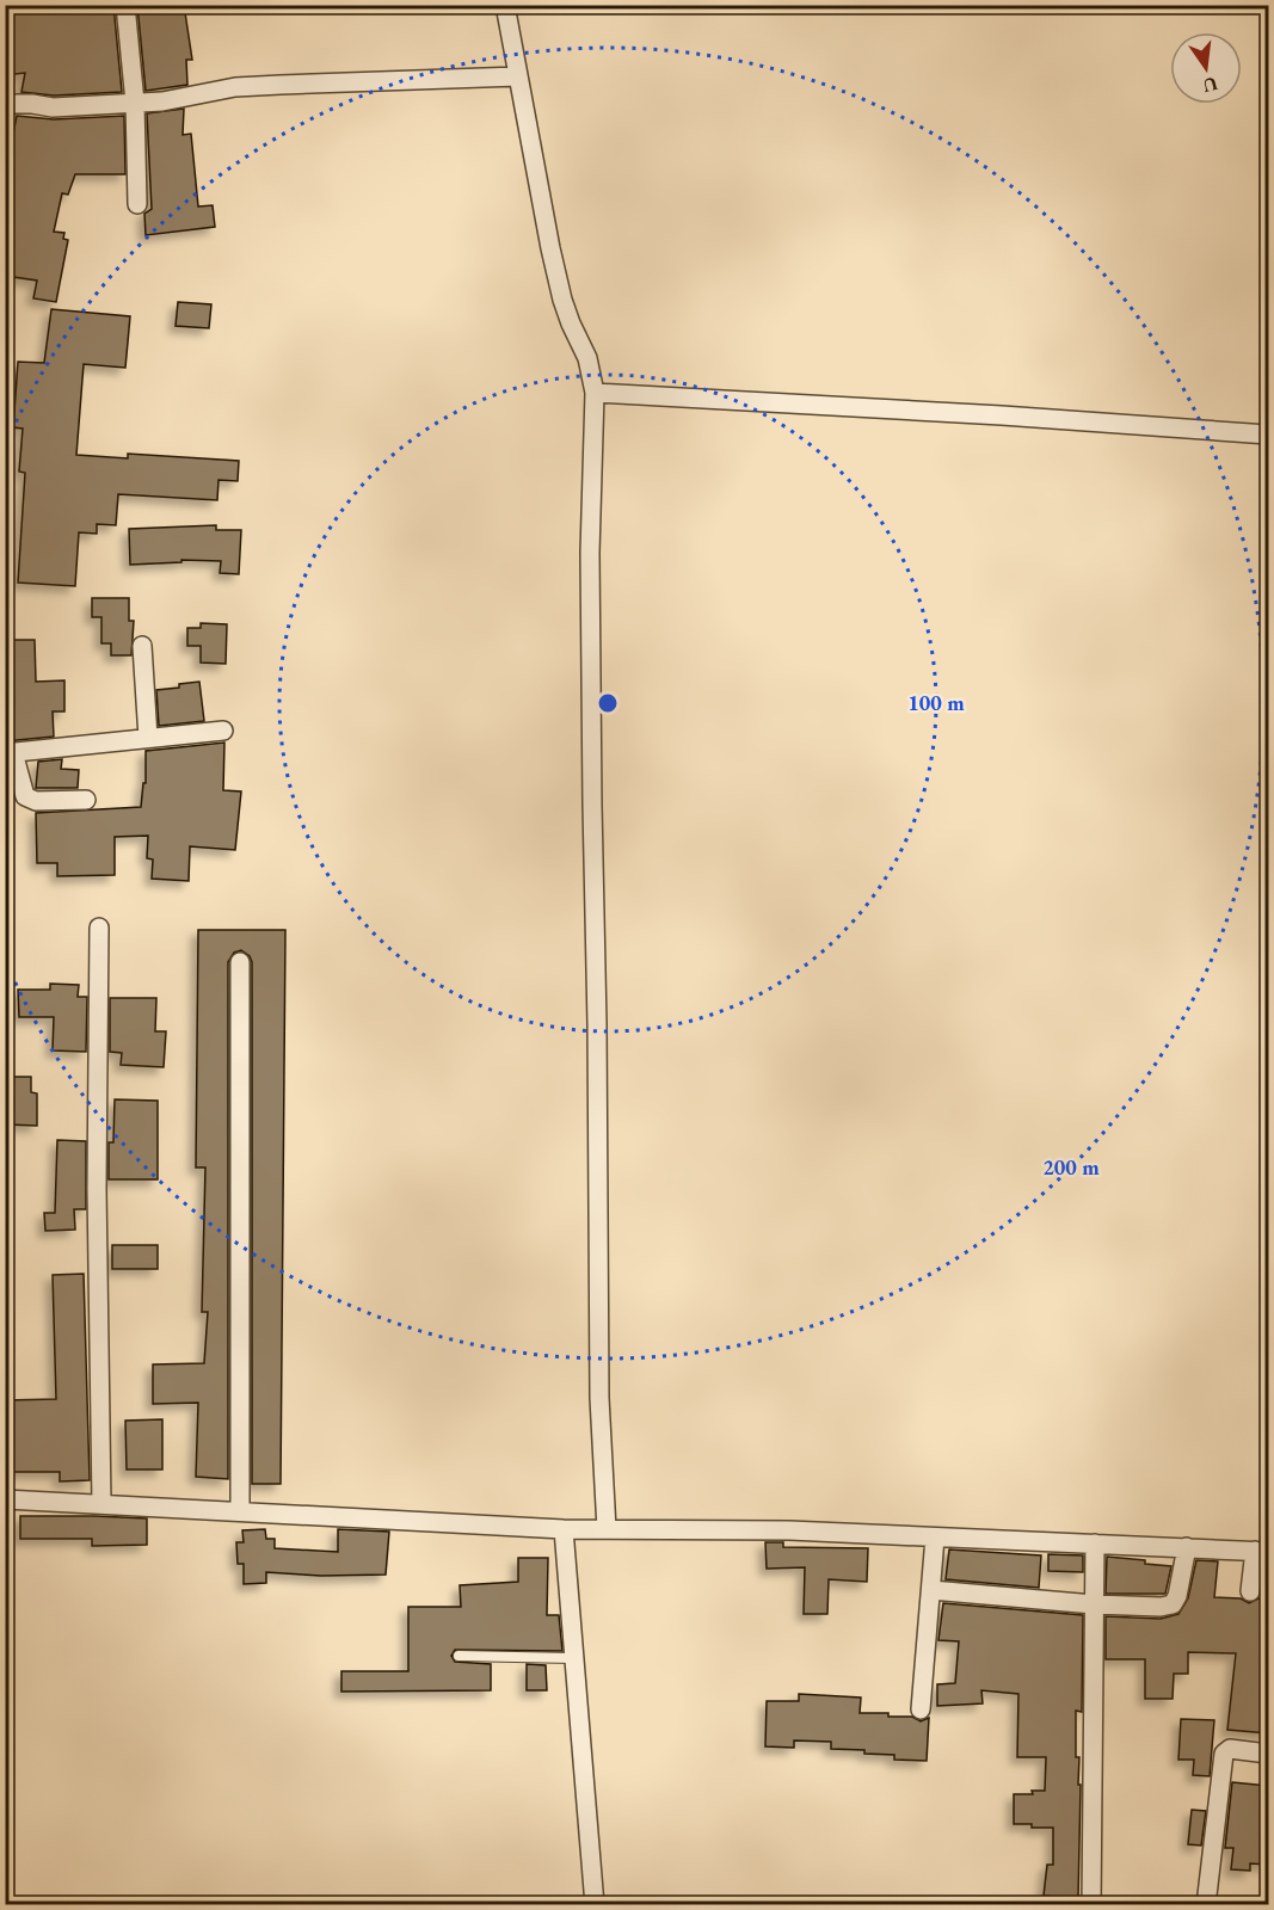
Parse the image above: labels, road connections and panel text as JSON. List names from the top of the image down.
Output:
{
  "north": "bottom",
  "rings": ["100 m", "200 m"]
}
